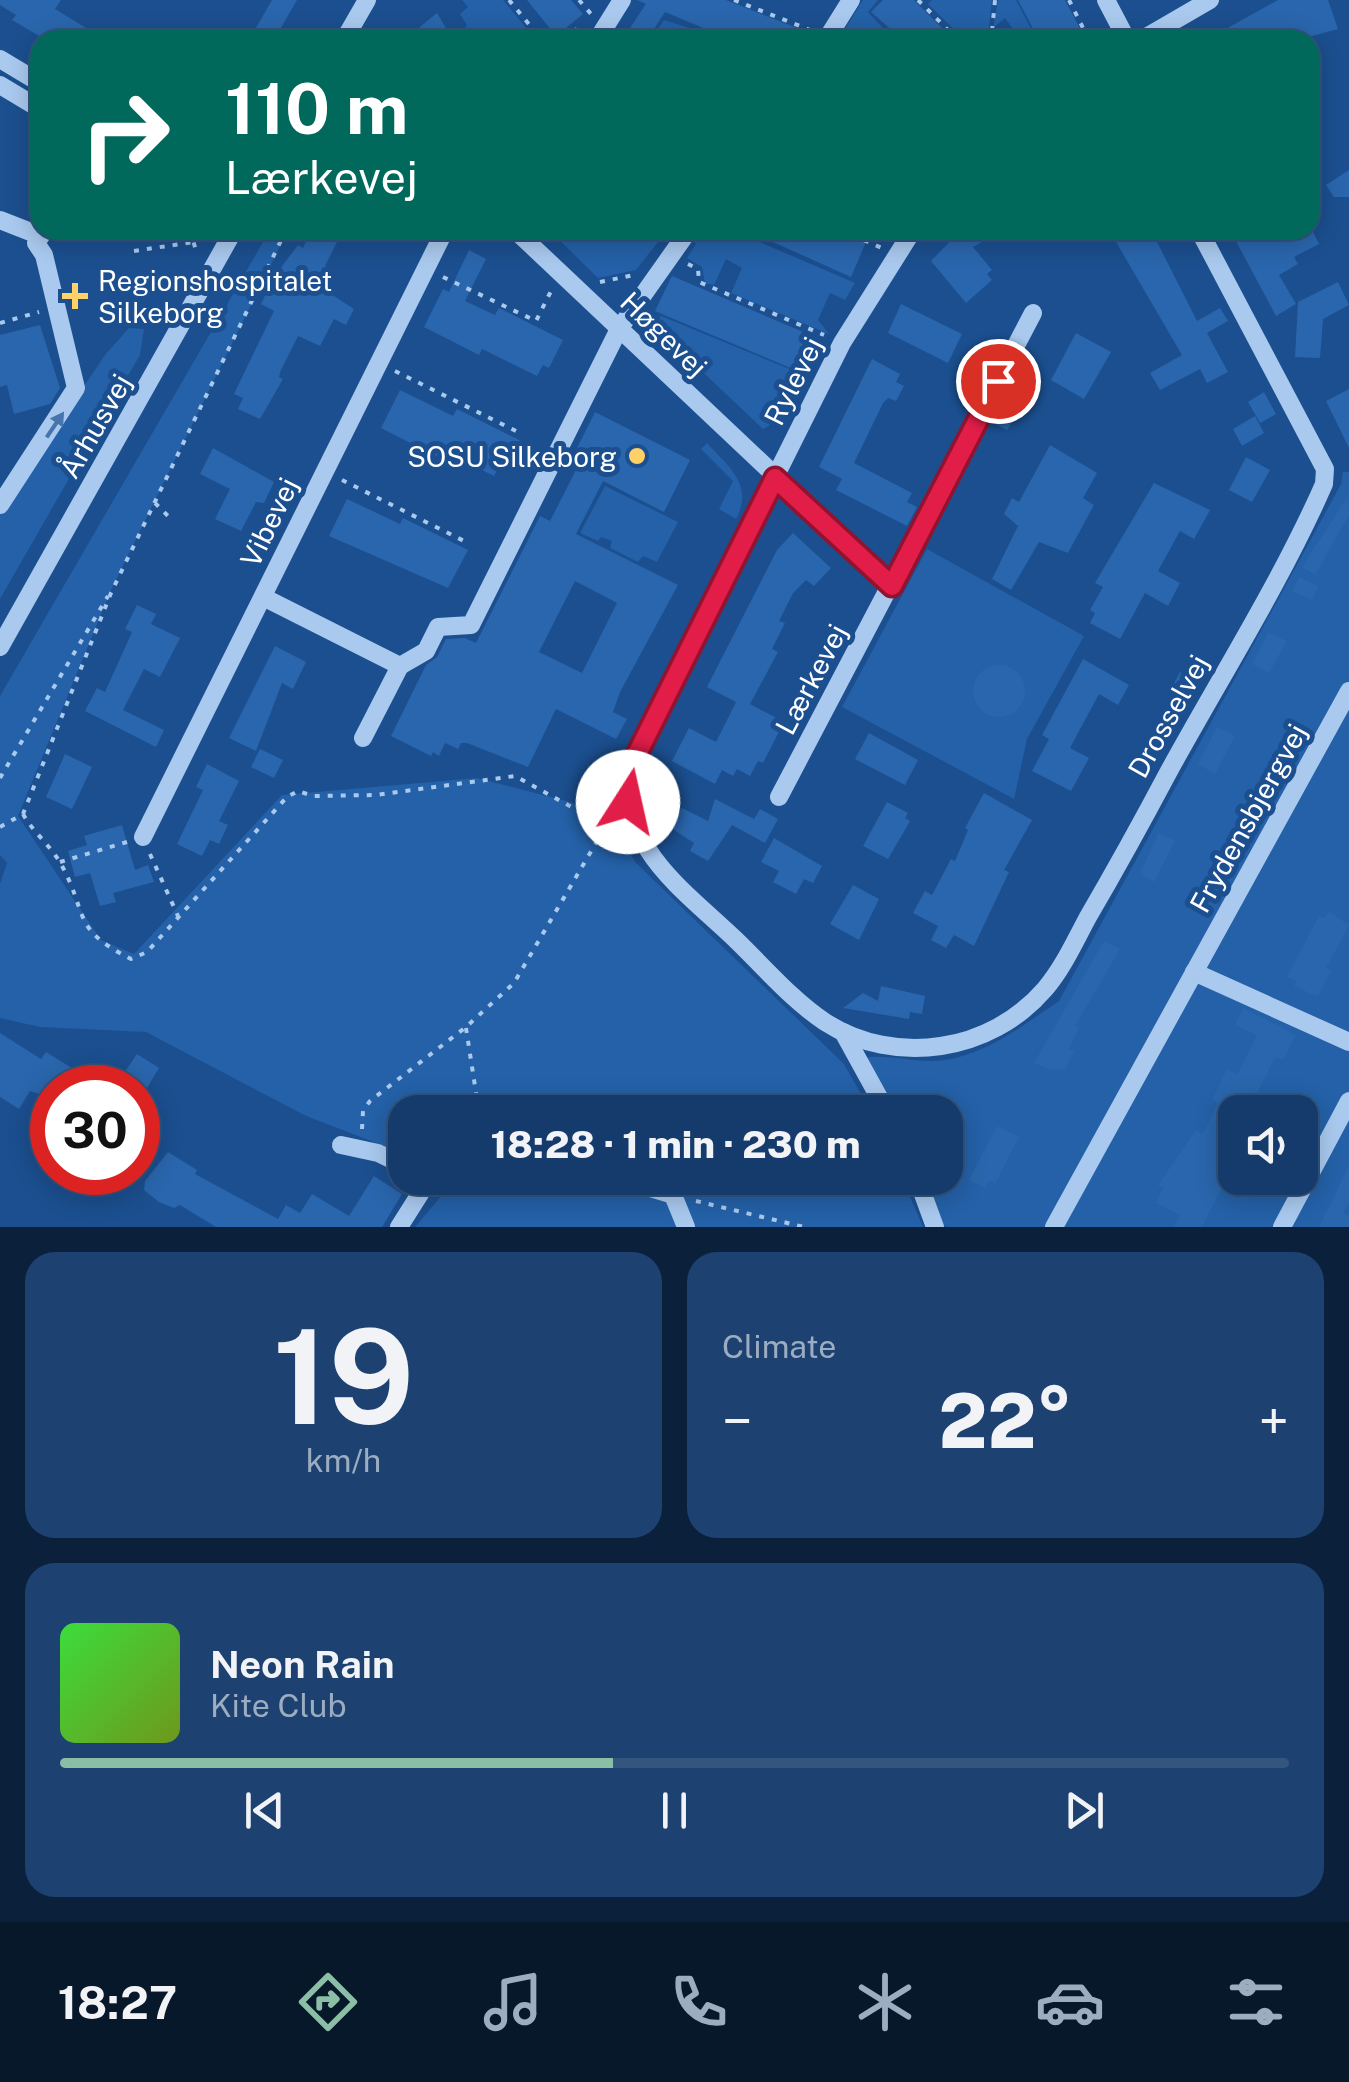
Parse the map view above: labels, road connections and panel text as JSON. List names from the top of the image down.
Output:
{
  "streets": {
    "street": [
      "Høgevej",
      "Rylevej",
      "Århusvej",
      "Vibevej",
      "Lærkevej",
      "Drosselvej",
      "Frydensbjergvej"
    ]
  },
  "crossings": [
    ["Høgevej", "Rylevej"],
    ["Rylevej", "Drosselvej"]
  ],
  "places": {
    "health": ["Regionshospitalet Silkeborg"],
    "other": ["SOSU Silkeborg"]
  },
  "page": {
    "turn": ["110 m", "Lærkevej"],
    "limit": "30",
    "trip": "18:28 · 1 min · 230 m",
    "tile": [
      ["19", "km/h"],
      "Climate"
    ],
    "heat": ["−", "22°", "+"],
    "song": ["Neon Rain", "Kite Club"],
    "tabs": "18:27"
  }
}
